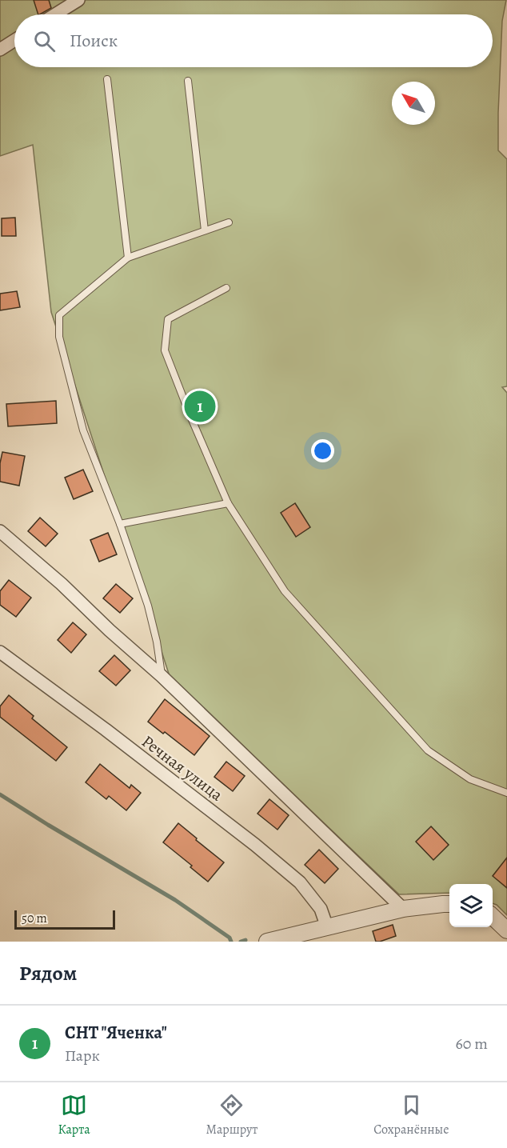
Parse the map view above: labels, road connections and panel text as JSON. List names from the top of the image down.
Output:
{
  "streets": {
    "street": ["Речная улица"]
  },
  "scale_bar": "50 m",
  "north": "top left",
  "page": {
    "search": "Поиск",
    "pins": "1",
    "scale": "50 m",
    "heading": "Рядом",
    "list": [
      {
        "mark": "1",
        "name": "СНТ \"Яченка\"",
        "note": "Парк",
        "value": "60 m"
      }
    ],
    "nav": ["Карта", "Маршрут", "Сохранённые"]
  }
}
